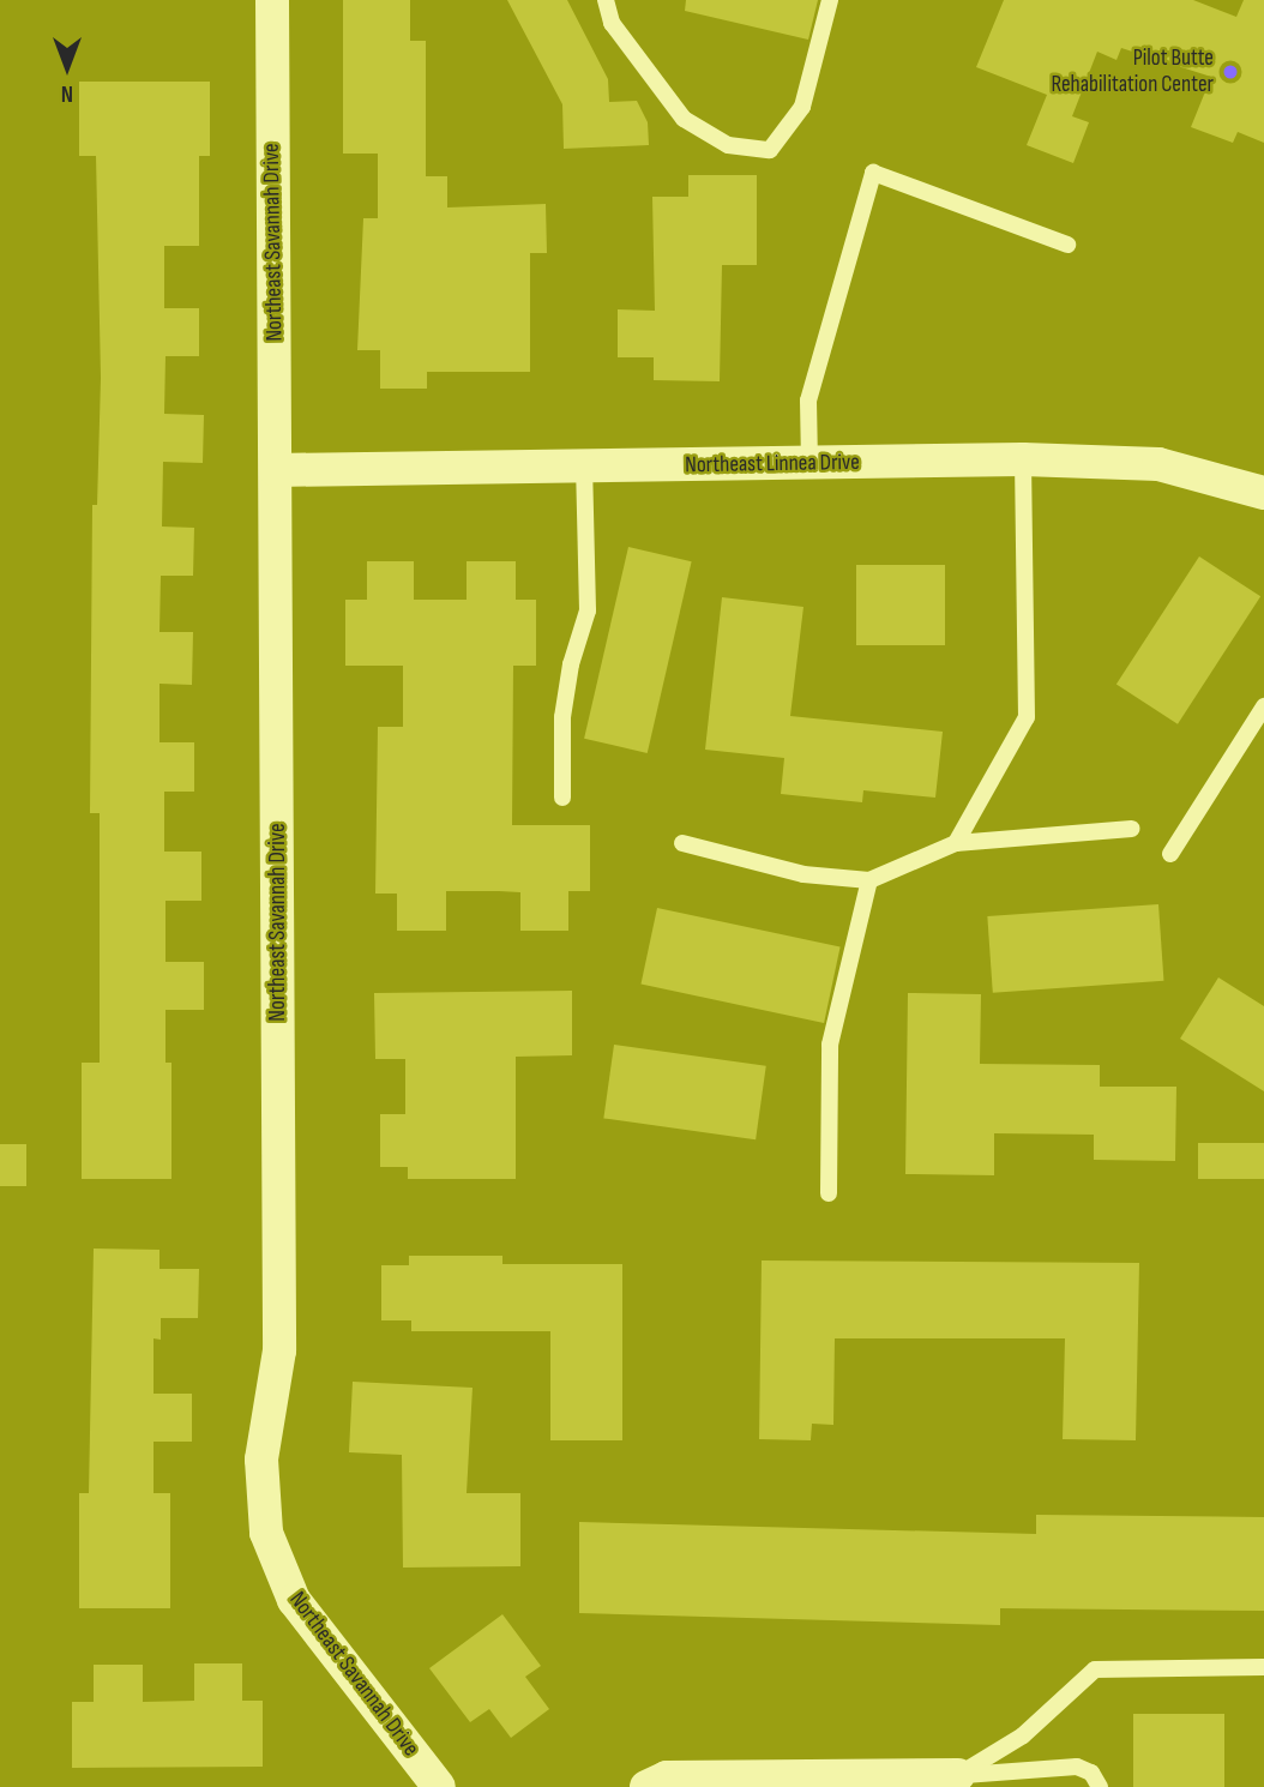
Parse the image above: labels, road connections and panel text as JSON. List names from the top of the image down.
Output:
{
  "streets": {
    "street": ["Northeast Savannah Drive", "Northeast Linnea Drive"]
  },
  "crossings": [
    ["Northeast Savannah Drive", "Northeast Linnea Drive"]
  ],
  "places": ["Pilot Butte Rehabilitation Center"],
  "north": "bottom"
}
